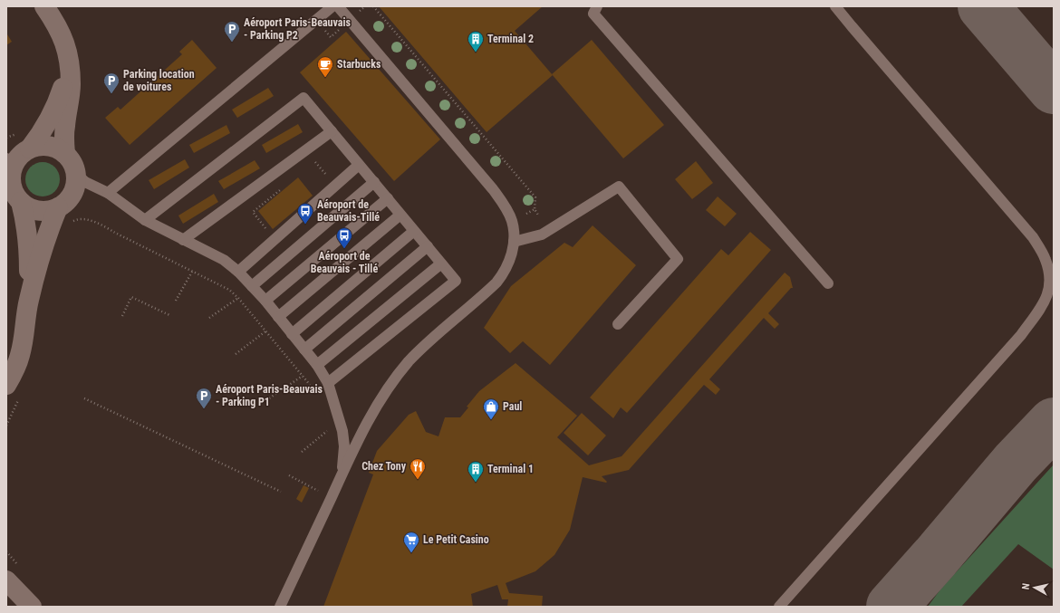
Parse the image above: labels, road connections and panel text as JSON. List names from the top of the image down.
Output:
{
  "places": {
    "parking": ["Aéroport Paris-Beauvais - Parking P2", "Parking location de voitures", "Aéroport Paris-Beauvais - Parking P1"],
    "building": ["Terminal 2", "Terminal 1"],
    "cafe": ["Starbucks"],
    "bus stop": ["Aéroport de Beauvais-Tillé", "Aéroport de Beauvais - Tillé"],
    "shop": ["Paul"],
    "restaurant": ["Chez Tony"],
    "supermarket": ["Le Petit Casino"]
  },
  "north": "left"
}
